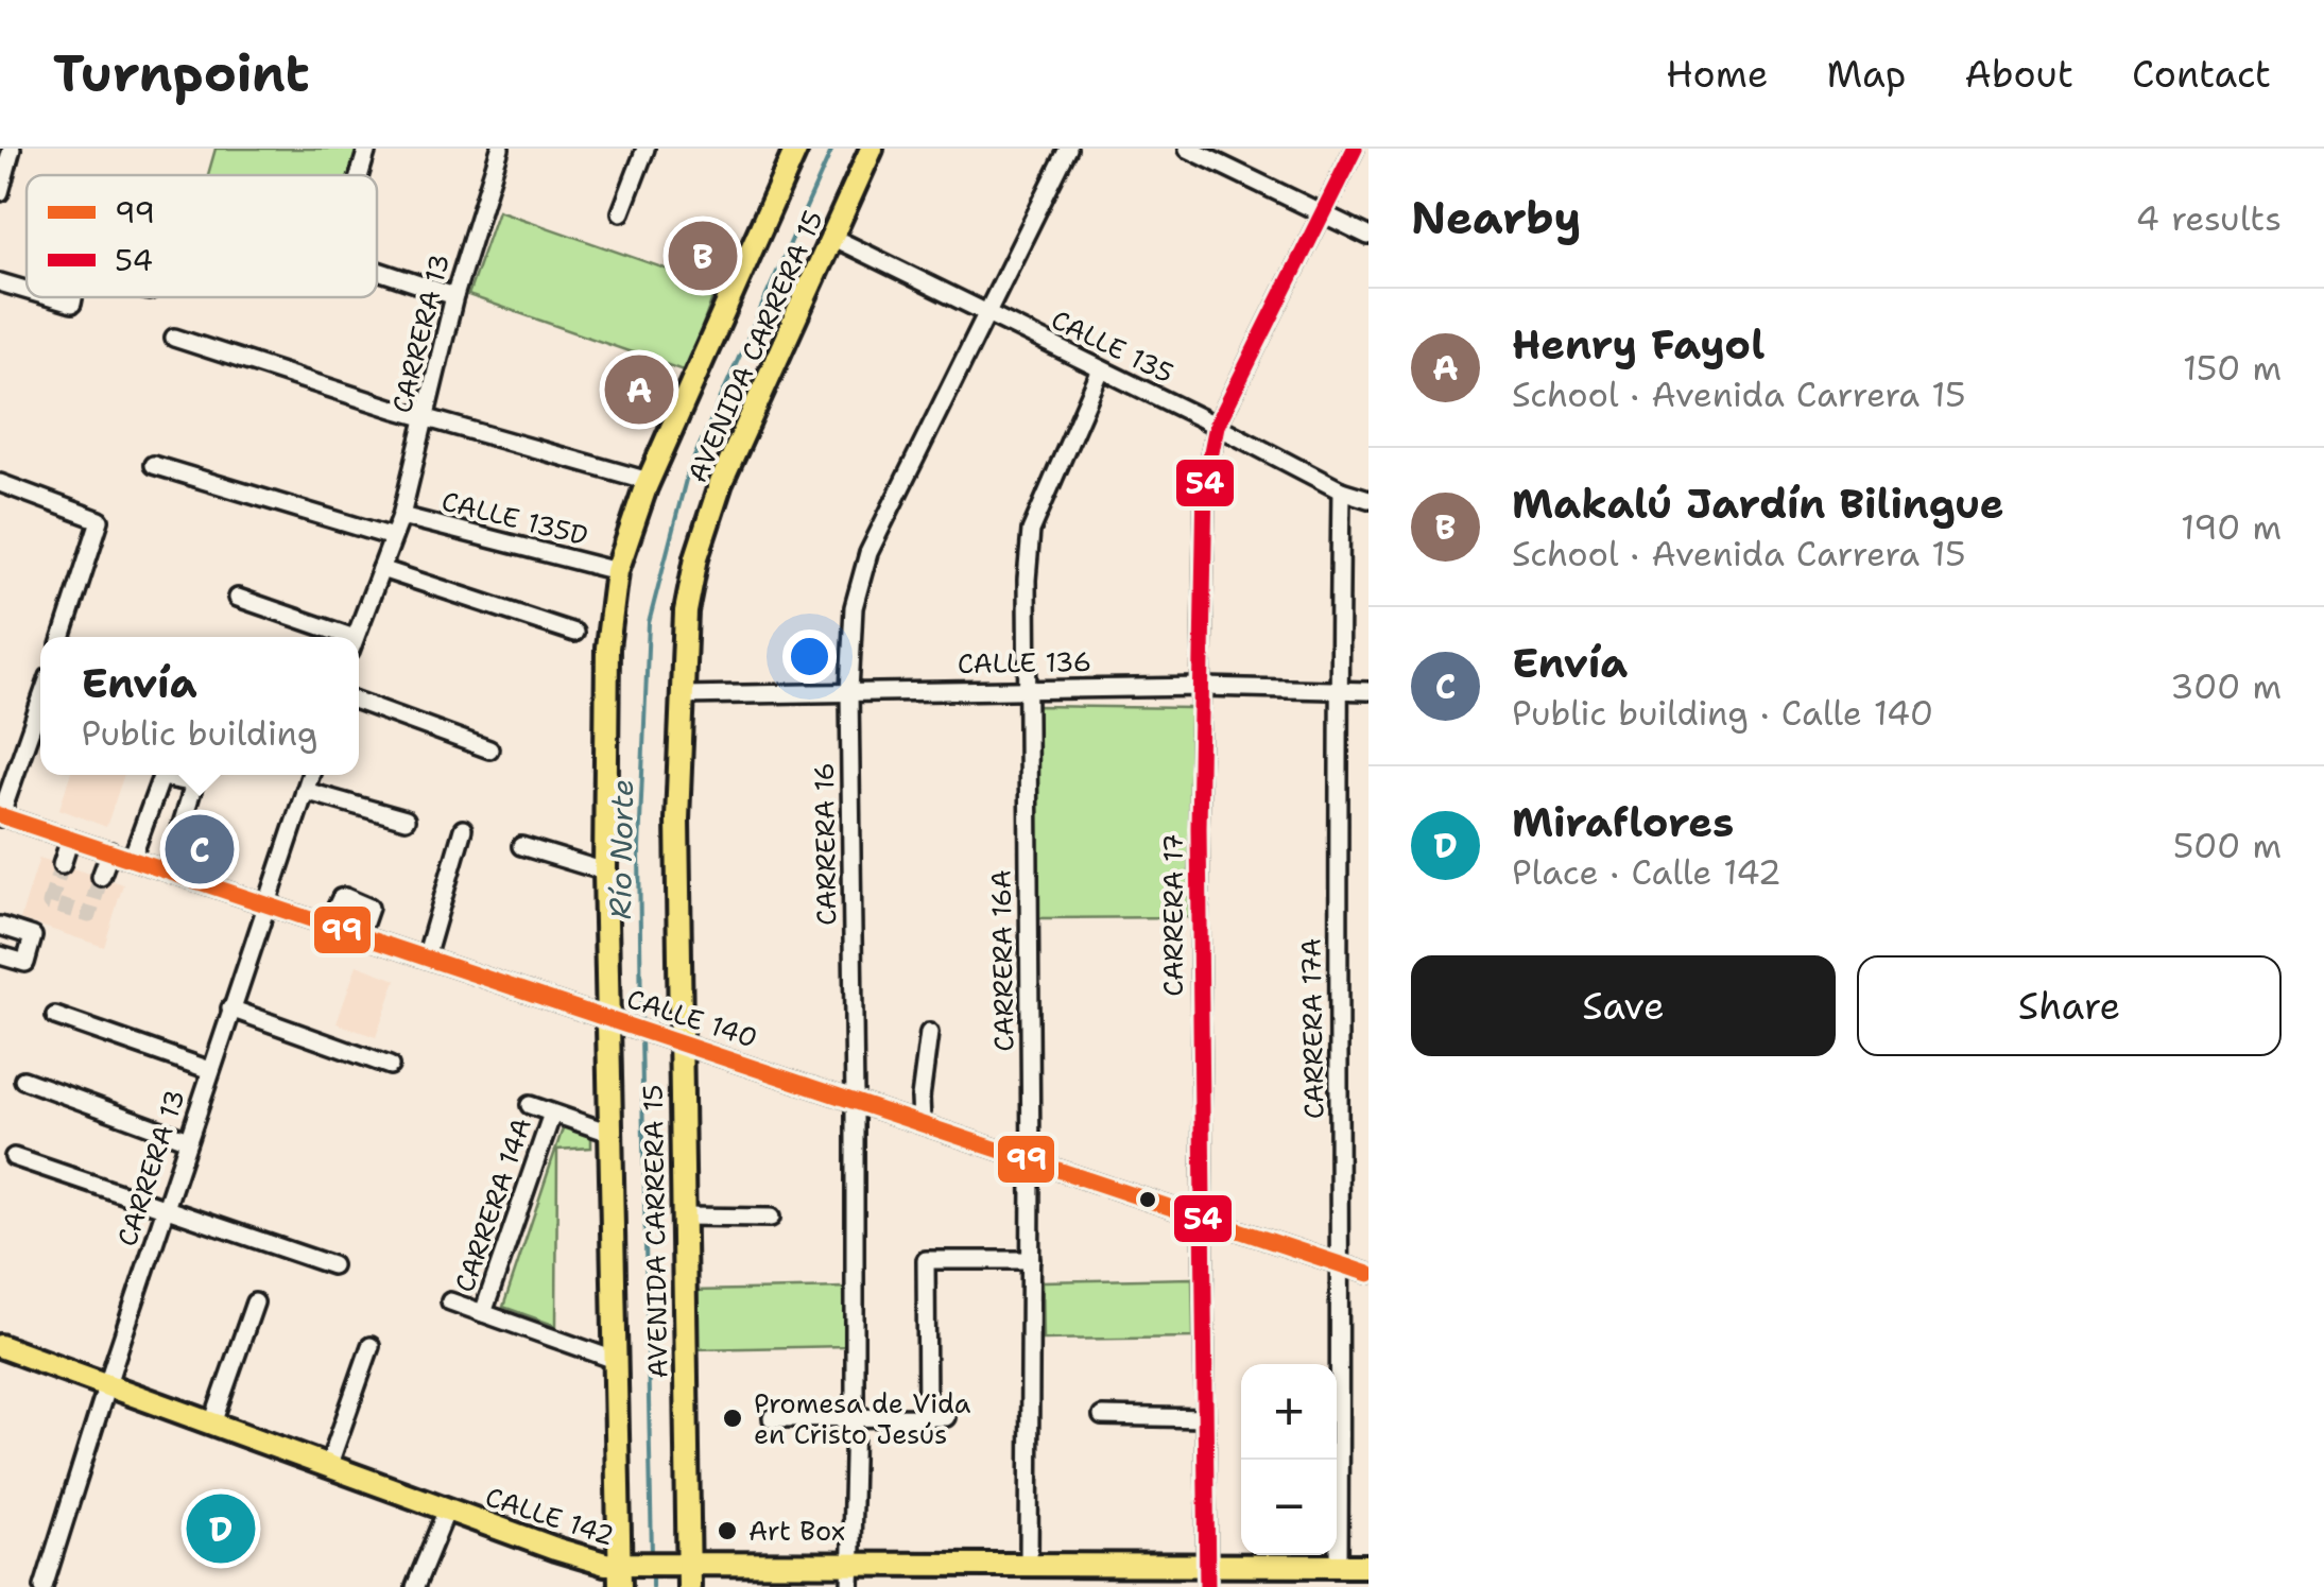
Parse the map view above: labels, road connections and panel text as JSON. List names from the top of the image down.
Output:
{
  "streets": {
    "main road": ["AVENIDA CARRERA 15", "CALLE 142"],
    "street": [
      "CARRERA 13",
      "CALLE 135",
      "CALLE 135D",
      "CALLE 136",
      "CARRERA 16",
      "CARRERA 17",
      "CARRERA 16A",
      "CALLE 140",
      "CARRERA 17A",
      "CARRERA 14A"
    ]
  },
  "crossings": [
    ["CARRERA 13", "CALLE 135D"],
    ["CARRERA 13", "CALLE 140"],
    ["CARRERA 13", "CALLE 142"],
    ["AVENIDA CARRERA 15", "CALLE 135"],
    ["AVENIDA CARRERA 15", "CALLE 135D"],
    ["AVENIDA CARRERA 15", "CALLE 136"],
    ["AVENIDA CARRERA 15", "CALLE 140"],
    ["AVENIDA CARRERA 15", "CALLE 142"],
    ["CALLE 135", "CARRERA 16"],
    ["CALLE 135", "CARRERA 17"],
    ["CALLE 135", "CARRERA 16A"],
    ["CALLE 135", "CARRERA 17A"],
    ["CALLE 136", "CARRERA 16"],
    ["CALLE 136", "CARRERA 17"],
    ["CALLE 136", "CARRERA 16A"],
    ["CALLE 136", "CARRERA 17A"],
    ["CARRERA 16", "CALLE 140"],
    ["CARRERA 16", "CALLE 142"],
    ["CARRERA 17", "CALLE 140"],
    ["CARRERA 17", "CALLE 142"],
    ["CARRERA 16A", "CALLE 140"],
    ["CARRERA 16A", "CALLE 142"],
    ["CALLE 140", "CARRERA 17A"],
    ["CARRERA 17A", "CALLE 142"]
  ],
  "water": ["Río Norte"],
  "places": ["Promesa de Vida en Cristo Jesús", "Art Box"],
  "lines": ["transit line 54", "transit line 99"],
  "legend": ["99", "54"],
  "page": {
    "header": "Turnpoint",
    "nav": [
      "Home",
      "Map",
      "About",
      "Contact"
    ],
    "heading": ["Nearby", "4 results"],
    "pins": [
      "B",
      "A",
      "C",
      "D"
    ],
    "list": [
      {
        "mark": "A",
        "name": "Henry Fayol",
        "note": "School · Avenida Carrera 15",
        "value": "150 m"
      },
      {
        "mark": "B",
        "name": "Makalú Jardín Bilingue",
        "note": "School · Avenida Carrera 15",
        "value": "190 m"
      },
      {
        "mark": "C",
        "name": "Envía",
        "note": "Public building · Calle 140",
        "value": "300 m"
      },
      {
        "mark": "D",
        "name": "Miraflores",
        "note": "Place · Calle 142",
        "value": "500 m"
      }
    ],
    "popup": ["Envía", "Public building"],
    "buttons": ["Save", "Share"],
    "map_buttons": ["+", "−"]
  }
}
